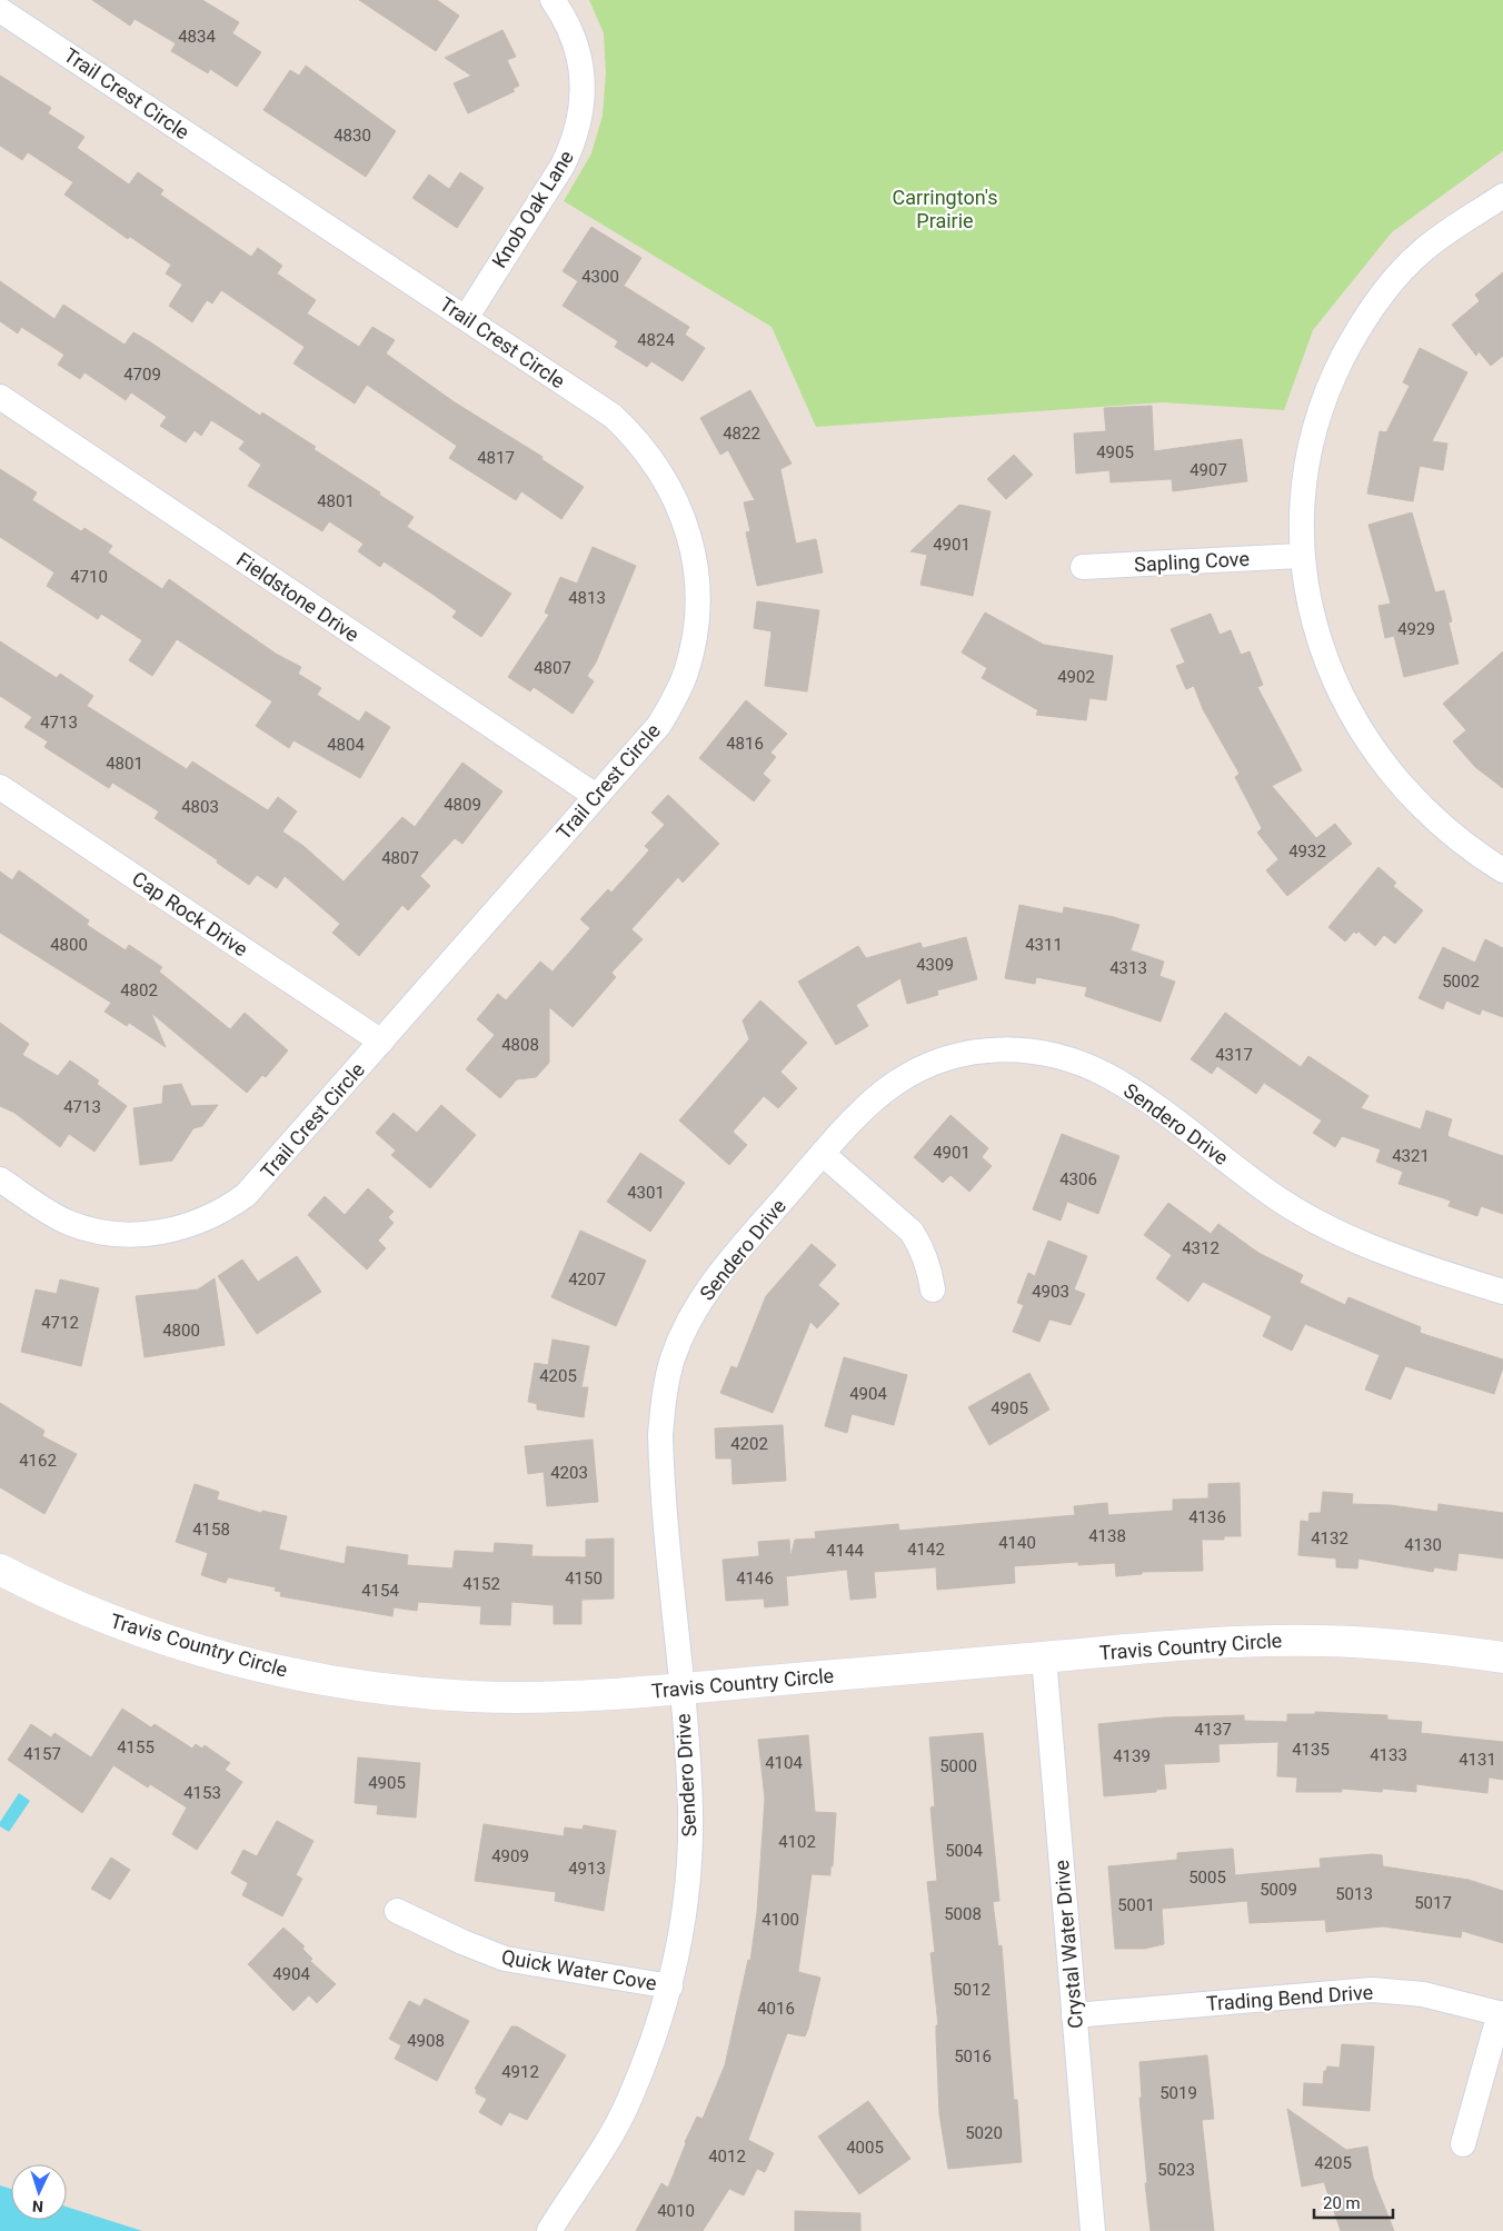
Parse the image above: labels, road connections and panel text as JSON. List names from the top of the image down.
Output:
{
  "streets": {
    "street": [
      "Trail Crest Circle",
      "Knob Oak Lane",
      "Sapling Cove",
      "Fieldstone Drive",
      "Cap Rock Drive",
      "Sendero Drive",
      "Travis Country Circle",
      "Crystal Water Drive",
      "Quick Water Cove",
      "Trading Bend Drive"
    ]
  },
  "crossings": [
    ["Trail Crest Circle", "Knob Oak Lane"],
    ["Trail Crest Circle", "Fieldstone Drive"],
    ["Trail Crest Circle", "Cap Rock Drive"],
    ["Sendero Drive", "Travis Country Circle"],
    ["Sendero Drive", "Quick Water Cove"],
    ["Travis Country Circle", "Crystal Water Drive"],
    ["Crystal Water Drive", "Trading Bend Drive"]
  ],
  "parks": ["Carrington's Prairie"],
  "house_numbers": [
    "4834",
    "4830",
    "4300",
    "4824",
    "4709",
    "4822",
    "4905",
    "4817",
    "4907",
    "4801",
    "4901",
    "4710",
    "4813",
    "4929",
    "4807",
    "4902",
    "4713",
    "4816",
    "4804",
    "4801",
    "4809",
    "4803",
    "4932",
    "4807",
    "4800",
    "4311",
    "4309",
    "4313",
    "5002",
    "4802",
    "4808",
    "4317",
    "4713",
    "4901",
    "4321",
    "4306",
    "4301",
    "4312",
    "4207",
    "4903",
    "4712",
    "4800",
    "4205",
    "4904",
    "4905",
    "4202",
    "4162",
    "4203",
    "4136",
    "4158",
    "4138",
    "4132",
    "4140",
    "4130",
    "4142",
    "4144",
    "4150",
    "4146",
    "4152",
    "4154",
    "4137",
    "4155",
    "4135",
    "4157",
    "4133",
    "4139",
    "4131",
    "4104",
    "5000",
    "4905",
    "4153",
    "4102",
    "5004",
    "4909",
    "4913",
    "5005",
    "5009",
    "5013",
    "5017",
    "5001",
    "5008",
    "4100",
    "4904",
    "5012",
    "4016",
    "4908",
    "5016",
    "4912",
    "5019",
    "5020",
    "4005",
    "4012",
    "4205",
    "5023",
    "4010"
  ],
  "scale_bar": "20 m",
  "north": "bottom"
}
